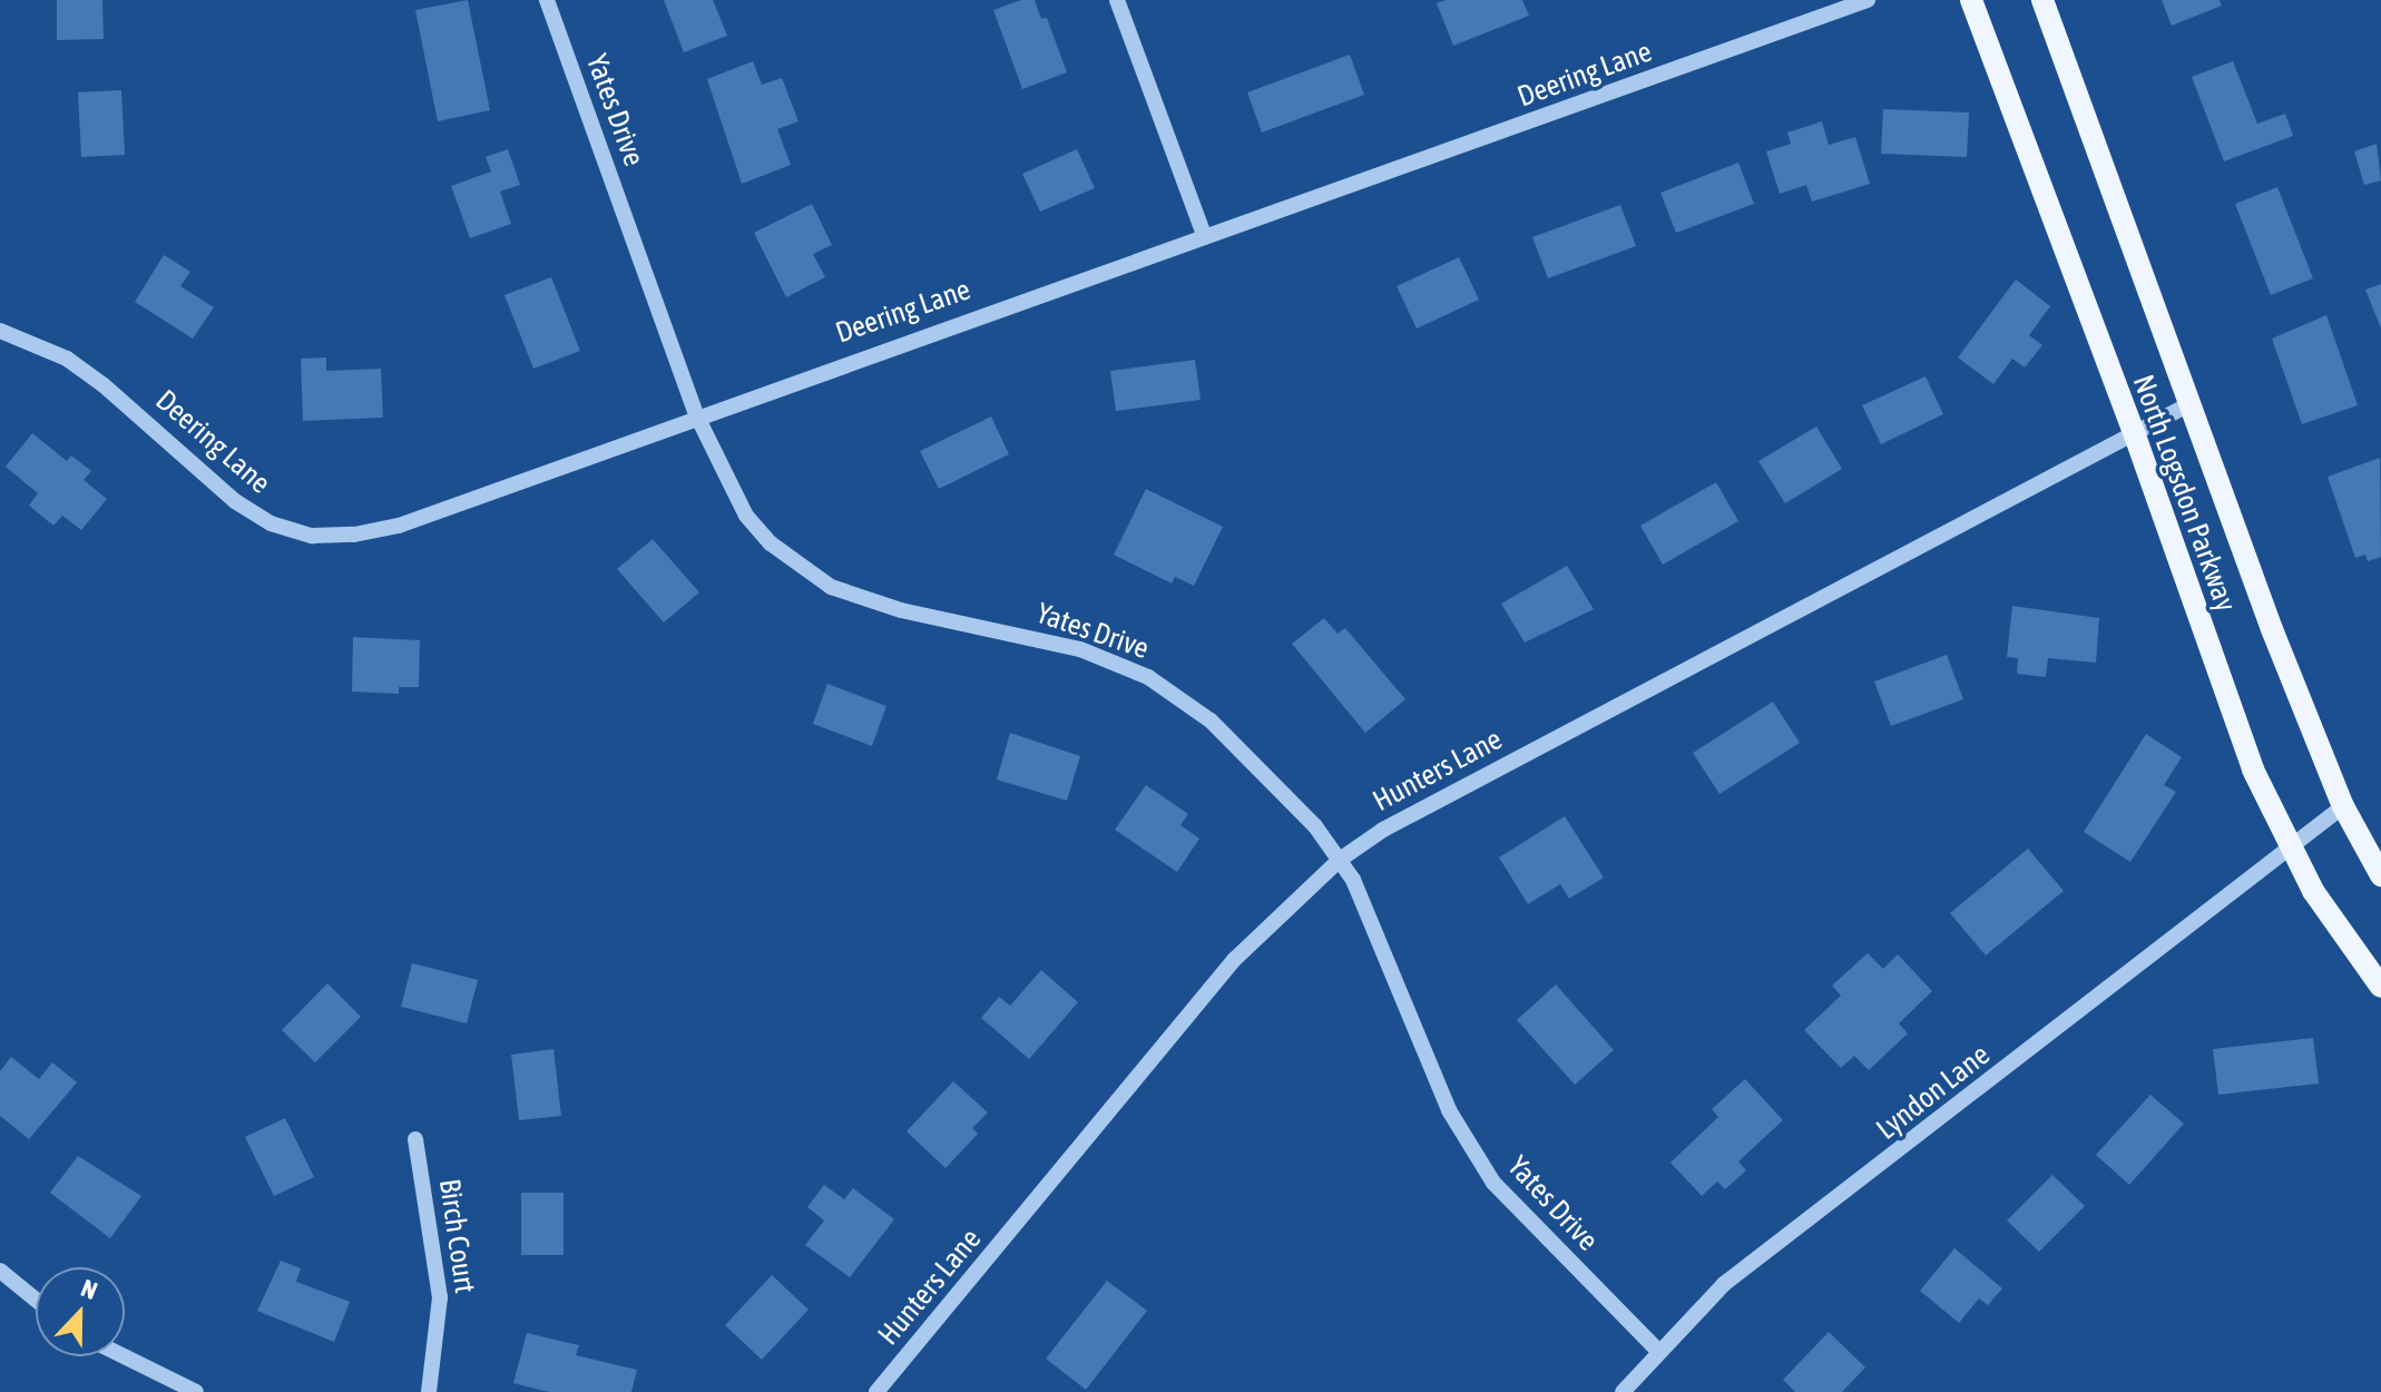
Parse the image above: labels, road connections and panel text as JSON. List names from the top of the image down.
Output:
{
  "streets": {
    "main road": ["North Logsdon Parkway"],
    "street": [
      "Deering Lane",
      "Yates Drive",
      "Hunters Lane",
      "Lyndon Lane",
      "Birch Court"
    ]
  },
  "crossings": [
    ["Deering Lane", "Yates Drive"],
    ["Yates Drive", "Hunters Lane"],
    ["Yates Drive", "Lyndon Lane"],
    ["North Logsdon Parkway", "Hunters Lane"],
    ["North Logsdon Parkway", "Lyndon Lane"]
  ],
  "north": "top"
}
